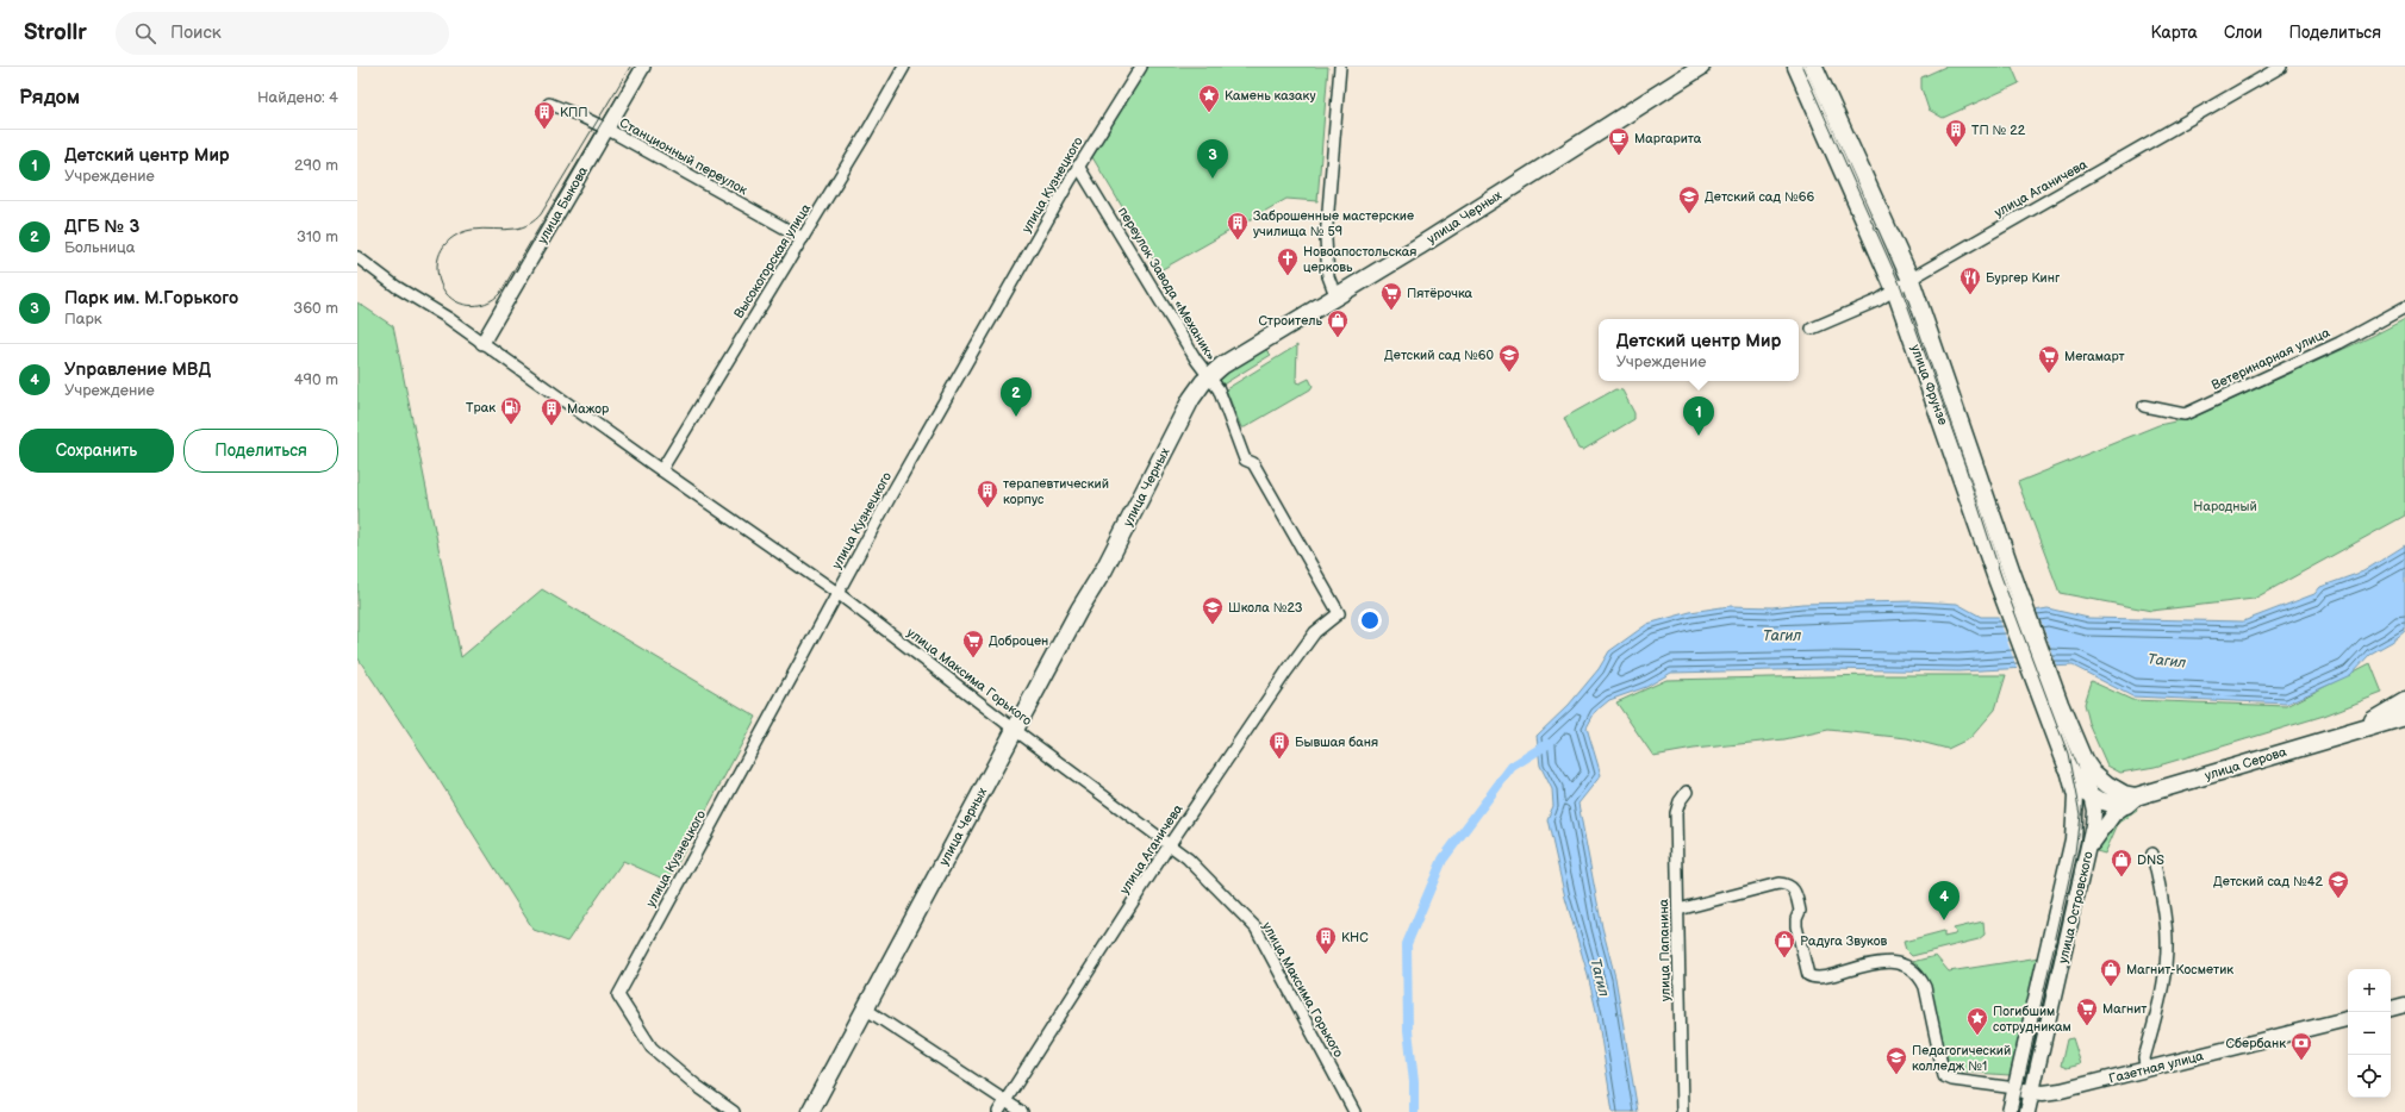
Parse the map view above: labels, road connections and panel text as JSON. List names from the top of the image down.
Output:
{
  "streets": {
    "main road": [
      "улица Черных",
      "улица Фрунзе",
      "улица Серова",
      "улица Островского",
      "Газетная улица"
    ],
    "street": [
      "Станционный переулок",
      "улица Кузнецкого",
      "улица Аганичева",
      "улица Быкова",
      "Высокогорская улица",
      "переулок Завода «Механик»",
      "Ветеринарная улица",
      "улица Максима Горького",
      "улица Папанина"
    ]
  },
  "crossings": [
    ["Станционный переулок", "улица Быкова"],
    ["Станционный переулок", "Высокогорская улица"],
    ["улица Кузнецкого", "переулок Завода «Механик»"],
    ["улица Кузнецкого", "улица Максима Горького"],
    ["улица Аганичева", "переулок Завода «Механик»"],
    ["улица Аганичева", "улица Фрунзе"],
    ["улица Аганичева", "улица Максима Горького"],
    ["улица Быкова", "улица Максима Горького"],
    ["улица Черных", "переулок Завода «Механик»"],
    ["улица Черных", "улица Максима Горького"],
    ["Высокогорская улица", "улица Максима Горького"],
    ["улица Фрунзе", "улица Островского"],
    ["улица Серова", "улица Островского"],
    ["улица Островского", "Газетная улица"]
  ],
  "water": ["Тагил"],
  "parks": ["Народный"],
  "places": {
    "place": ["Камень казаку", "Погибшим сотрудникам"],
    "building": [
      "КПП",
      "ТП № 22",
      "Заброшенные мастерские училища № 59",
      "Мажор",
      "терапевтический корпус",
      "Бывшая баня",
      "КНС"
    ],
    "cafe": ["Маргарита"],
    "school or university": [
      "Детский сад №66",
      "Детский сад №60",
      "Школа №23",
      "Детский сад №42",
      "Педагогический колледж №1"
    ],
    "church": ["Новоапостольская церковь"],
    "restaurant": ["Бургер Кинг"],
    "supermarket": [
      "Пятёрочка",
      "Мегамарт",
      "Доброцен",
      "Магнит"
    ],
    "shop": [
      "Строитель",
      "DNS",
      "Радуга Звуков",
      "Магнит-Косметик"
    ],
    "fuel station": ["Трак"],
    "bank": ["Сбербанк"]
  },
  "page": {
    "header": "Strollr",
    "search": "Поиск",
    "nav": ["Карта", "Слои", "Поделиться"],
    "heading": ["Рядом", "Найдено: 4"],
    "list": [
      {
        "mark": "1",
        "name": "Детский центр Мир",
        "note": "Учреждение",
        "value": "290 m"
      },
      {
        "mark": "2",
        "name": "ДГБ № 3",
        "note": "Больница",
        "value": "310 m"
      },
      {
        "mark": "3",
        "name": "Парк им. М.Горького",
        "note": "Парк",
        "value": "360 m"
      },
      {
        "mark": "4",
        "name": "Управление МВД",
        "note": "Учреждение",
        "value": "490 m"
      }
    ],
    "pins": [
      "3",
      "2",
      "1",
      "4"
    ],
    "popup": ["Детский центр Мир", "Учреждение"],
    "buttons": ["Сохранить", "Поделиться"],
    "map_buttons": ["+", "−"]
  }
}
